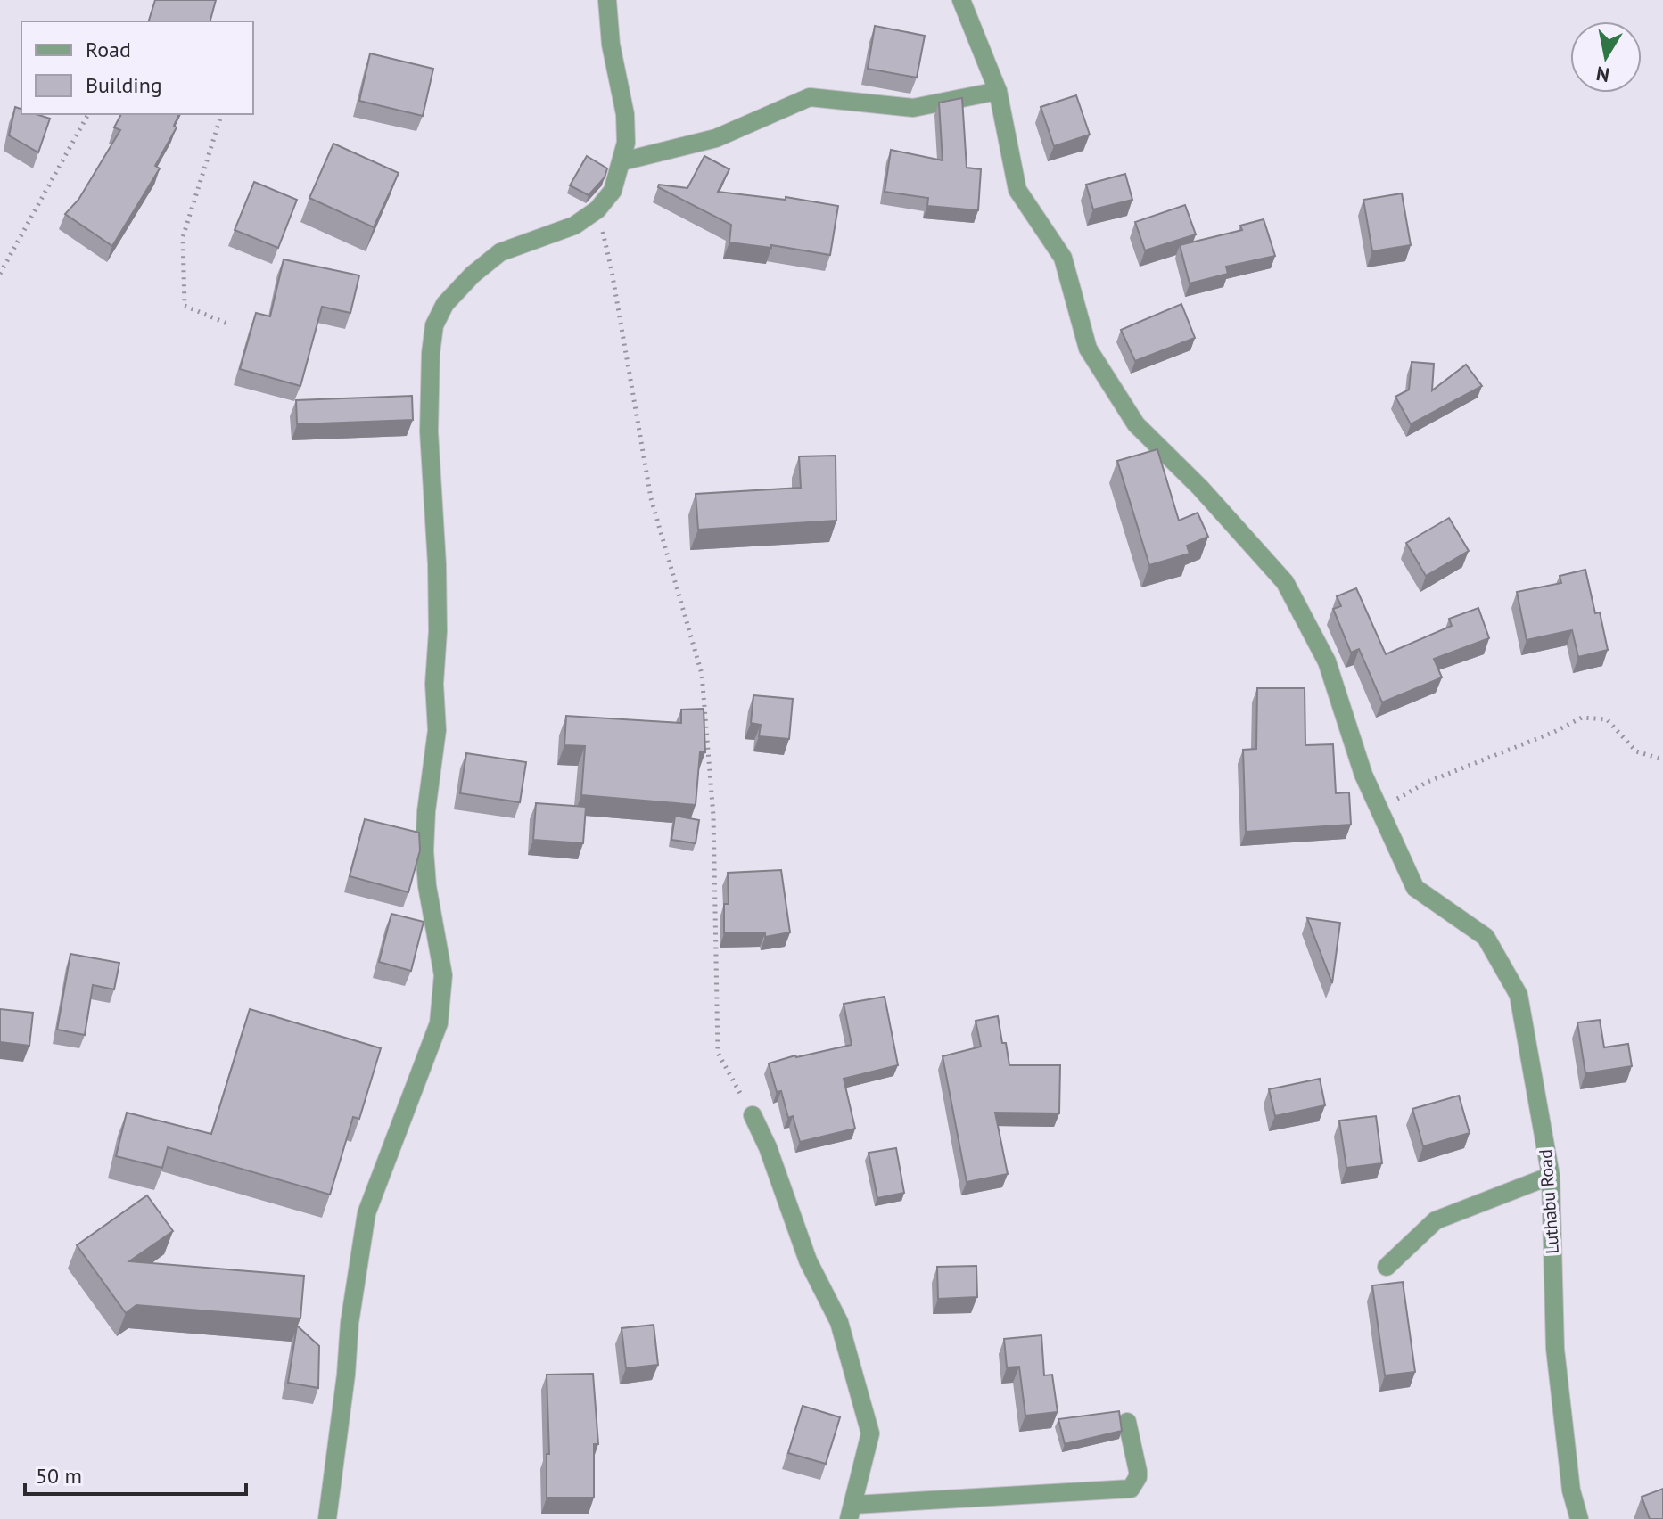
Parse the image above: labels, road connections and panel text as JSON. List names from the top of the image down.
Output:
{
  "streets": {
    "street": ["Luthabu Road"]
  },
  "legend": ["Road", "Building"],
  "scale_bar": "50 m",
  "north": "bottom"
}
